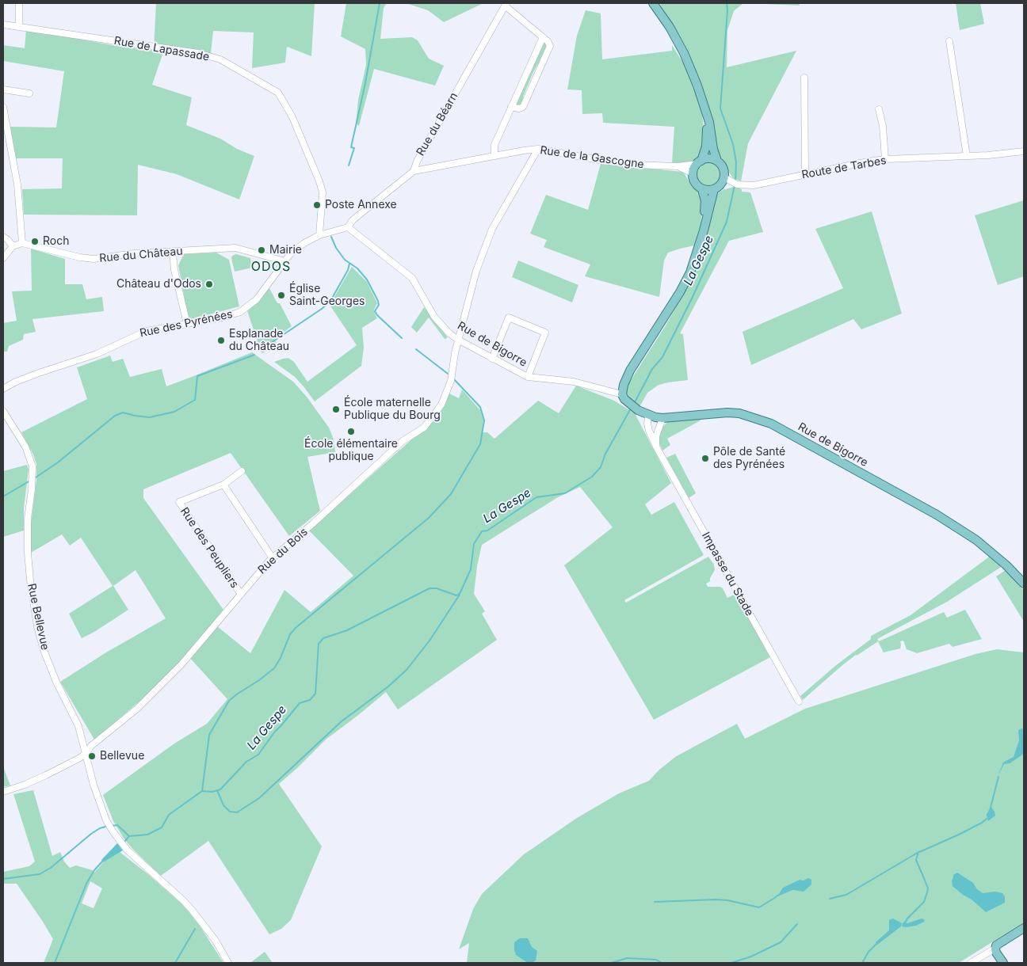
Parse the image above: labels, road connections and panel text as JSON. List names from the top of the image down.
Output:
{
  "streets": {
    "main road": ["Rue de Bigorre"],
    "street": [
      "Rue de Lapassade",
      "Rue du Béarn",
      "Rue de la Gascogne",
      "Route de Tarbes",
      "Rue du Château",
      "Rue des Pyrénées",
      "Rue des Peupliers",
      "Rue du Bois",
      "Impasse du Stade",
      "Rue Bellevue"
    ]
  },
  "crossings": [
    ["Rue de Lapassade", "Rue des Pyrénées"],
    ["Rue du Béarn", "Rue de la Gascogne"],
    ["Rue du Béarn", "Rue des Pyrénées"],
    ["Rue du Béarn", "Rue de Bigorre"],
    ["Rue de la Gascogne", "Route de Tarbes"],
    ["Rue de la Gascogne", "Rue du Bois"],
    ["Rue du Château", "Rue des Pyrénées"],
    ["Rue des Pyrénées", "Rue de Bigorre"],
    ["Rue de Bigorre", "Rue du Bois"],
    ["Rue de Bigorre", "Impasse du Stade"],
    ["Rue des Peupliers", "Rue du Bois"],
    ["Rue du Bois", "Rue Bellevue"]
  ],
  "districts": ["ODOS"],
  "water": ["La Gespe"],
  "places": [
    "Poste Annexe",
    "Roch",
    "Mairie",
    "Château d'Odos",
    "Église Saint-Georges",
    "Esplanade du Château",
    "École maternelle Publique du Bourg",
    "École élémentaire publique",
    "Pôle de Santé des Pyrénées",
    "Bellevue"
  ]
}
